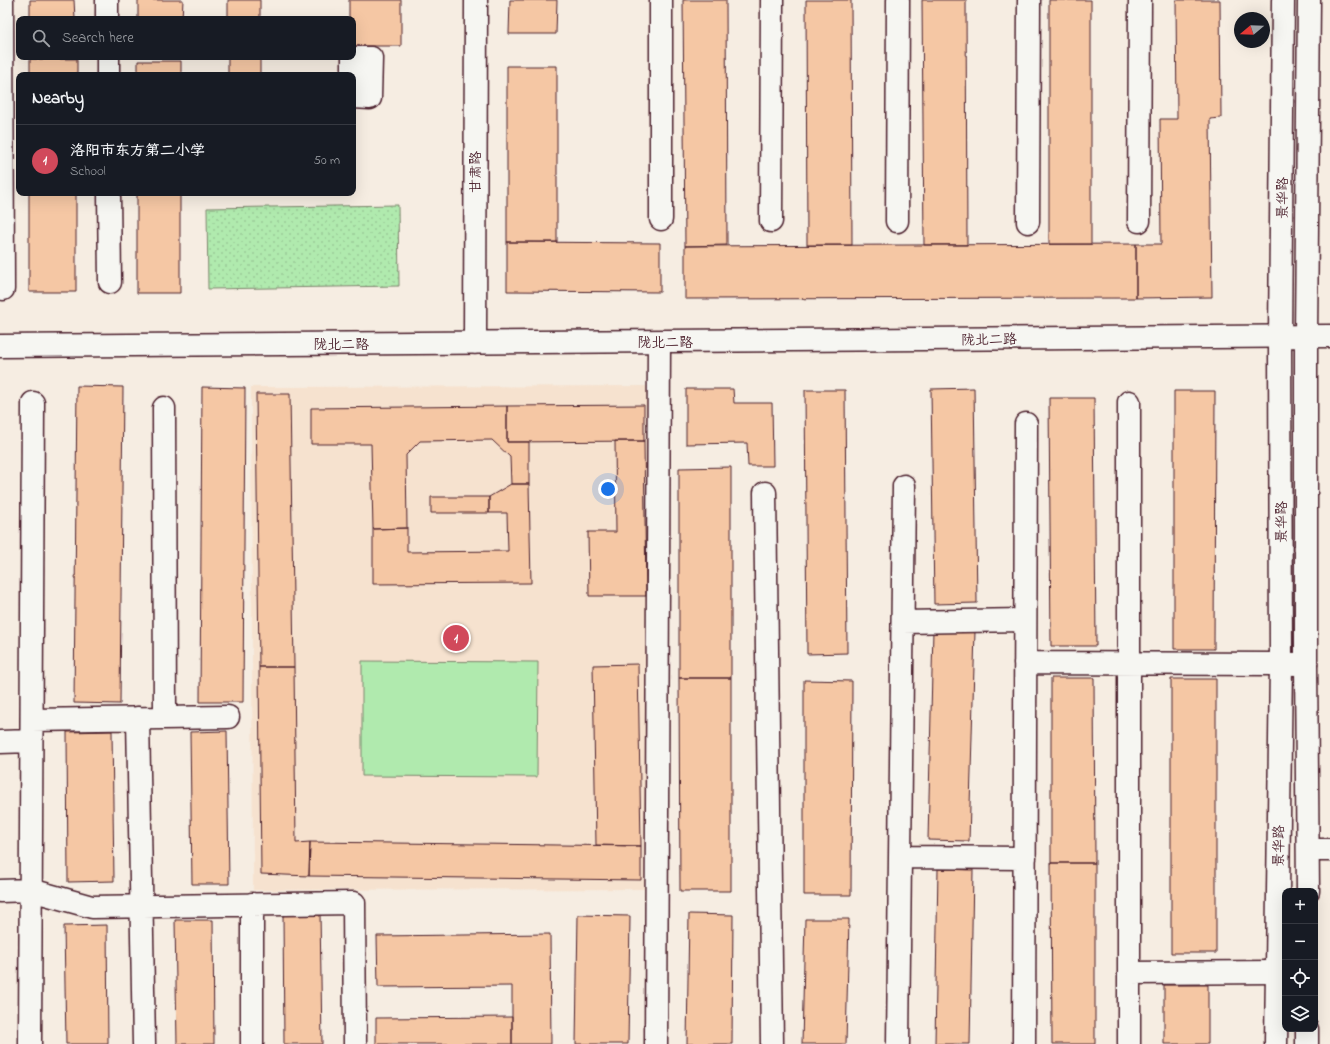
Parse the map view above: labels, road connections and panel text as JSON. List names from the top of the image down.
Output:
{
  "streets": {
    "main road": ["甘肃路", "景华路", "陇北二路"]
  },
  "crossings": [
    ["甘肃路", "陇北二路"],
    ["景华路", "陇北二路"]
  ],
  "north": "left",
  "page": {
    "search": "Search here",
    "heading": "Nearby",
    "list": [
      {
        "mark": "1",
        "name": "洛阳市东方第二小学",
        "note": "School",
        "value": "50 m"
      }
    ],
    "pins": "1",
    "map_buttons": ["+", "−"]
  }
}
